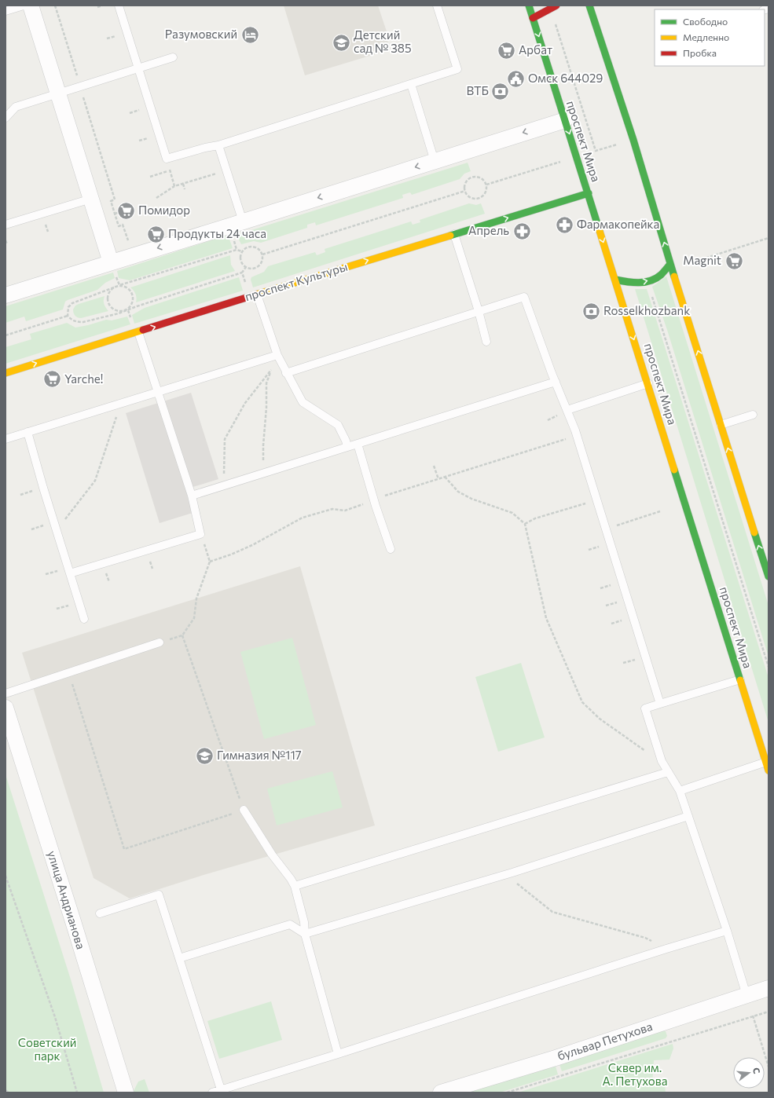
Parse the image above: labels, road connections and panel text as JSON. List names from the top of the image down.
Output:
{
  "streets": {
    "main road": ["проспект Мира", "проспект Культуры"],
    "street": ["улица Андрианова", "бульвар Петухова"]
  },
  "crossings": [
    ["проспект Мира", "проспект Культуры"]
  ],
  "one_way": ["проспект Культуры"],
  "parks": ["Советский парк", "Сквер им. А. Петухова"],
  "places": {
    "hotel": ["Разумовский"],
    "school or university": ["Детский сад № 385", "Гимназия №117"],
    "supermarket": [
      "Арбат",
      "Помидор",
      "Продукты 24 часа",
      "Magnit",
      "Yarche!"
    ],
    "public building": ["Омск 644029"],
    "bank": ["ВТБ", "Rosselkhozbank"],
    "pharmacy": ["Фармакопейка", "Апрель"]
  },
  "legend": ["Свободно", "Медленно", "Пробка"],
  "north": "right"
}
